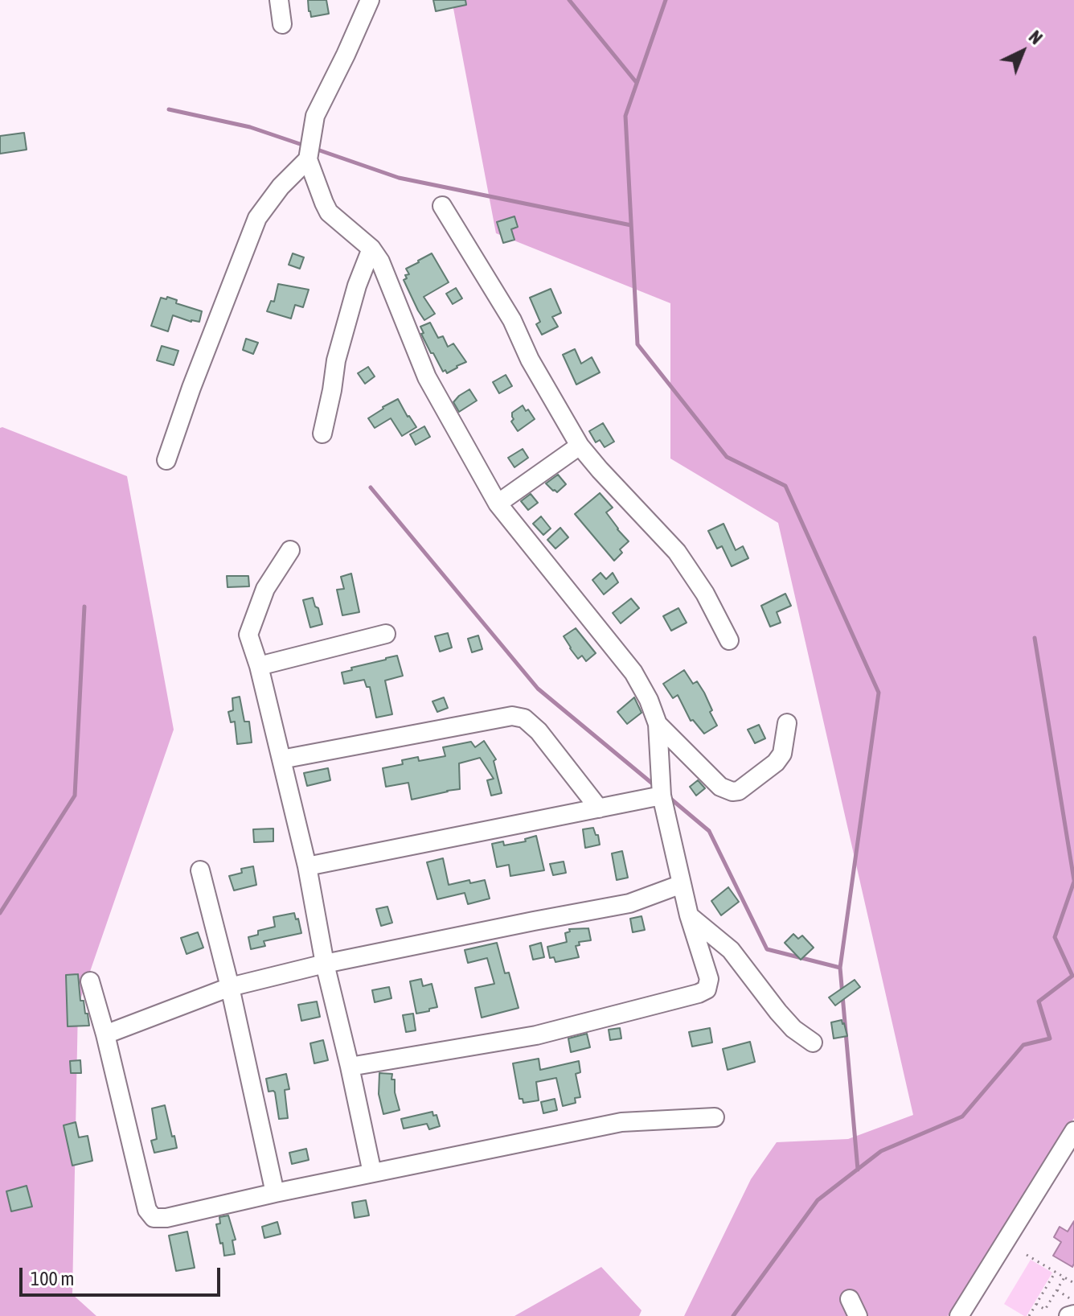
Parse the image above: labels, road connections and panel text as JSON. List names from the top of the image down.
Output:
{
  "scale_bar": "100 m",
  "north": "top right"
}
